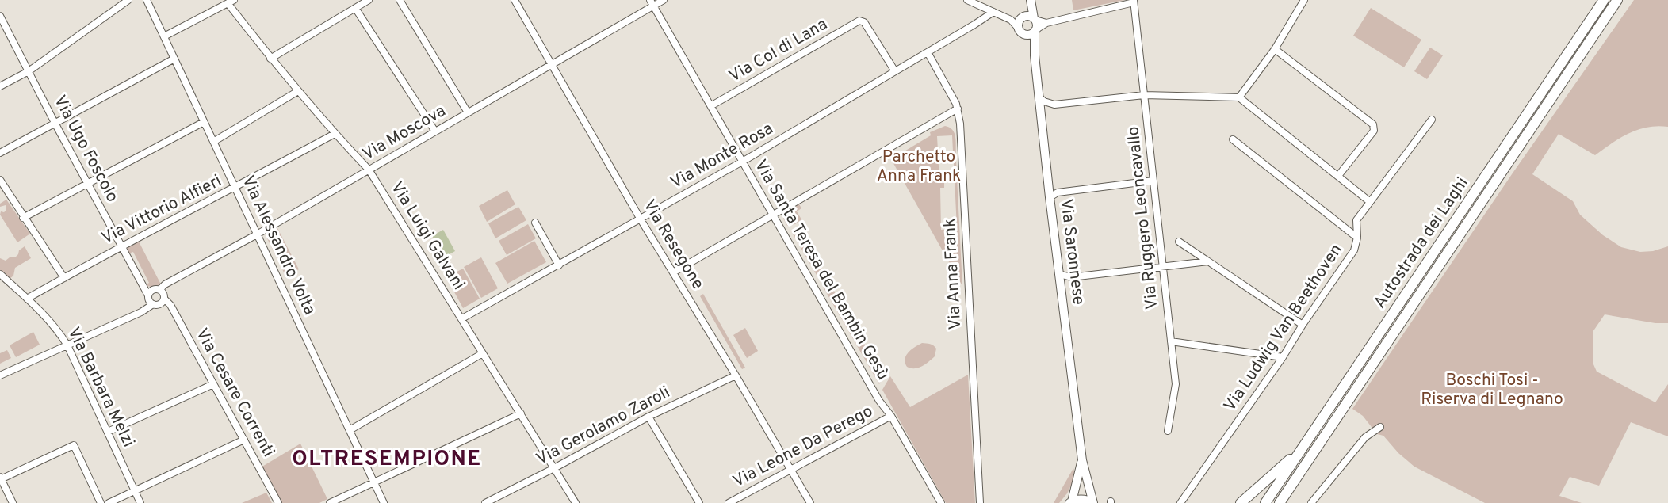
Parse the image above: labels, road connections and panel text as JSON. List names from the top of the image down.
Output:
{
  "streets": {
    "highway": ["Autostrada dei Laghi"],
    "main road": ["Via Saronnese"],
    "street": [
      "Via Col di Lana",
      "Via Moscova",
      "Via Ugo Foscolo",
      "Via Monte Rosa",
      "Via Vittorio Alfieri",
      "Via Ruggero Leoncavallo",
      "Via Luigi Galvani",
      "Via Resegone",
      "Via Alessandro Volta",
      "Via Santa Teresa del Bambin Gesù",
      "Via Anna Frank",
      "Via Ludwig Van Beethoven",
      "Via Barbara Melzi",
      "Via Cesare Correnti",
      "Via Gerolamo Zaroli",
      "Via Leone Da Perego"
    ]
  },
  "crossings": [
    ["Via Col di Lana", "Via Monte Rosa"],
    ["Via Col di Lana", "Via Santa Teresa del Bambin Gesù"],
    ["Via Moscova", "Via Ugo Foscolo"],
    ["Via Moscova", "Via Luigi Galvani"],
    ["Via Moscova", "Via Resegone"],
    ["Via Moscova", "Via Alessandro Volta"],
    ["Via Moscova", "Via Santa Teresa del Bambin Gesù"],
    ["Via Moscova", "Via Cesare Correnti"],
    ["Via Ugo Foscolo", "Via Vittorio Alfieri"],
    ["Via Ugo Foscolo", "Via Cesare Correnti"],
    ["Via Monte Rosa", "Via Luigi Galvani"],
    ["Via Monte Rosa", "Via Resegone"],
    ["Via Monte Rosa", "Via Santa Teresa del Bambin Gesù"],
    ["Via Monte Rosa", "Via Anna Frank"],
    ["Via Vittorio Alfieri", "Via Luigi Galvani"],
    ["Via Vittorio Alfieri", "Via Alessandro Volta"],
    ["Via Vittorio Alfieri", "Via Barbara Melzi"],
    ["Via Luigi Galvani", "Via Gerolamo Zaroli"],
    ["Via Resegone", "Via Gerolamo Zaroli"],
    ["Via Resegone", "Via Leone Da Perego"],
    ["Via Santa Teresa del Bambin Gesù", "Via Leone Da Perego"]
  ],
  "districts": ["OLTRESEMPIONE"],
  "parks": ["Parchetto Anna Frank", "Boschi Tosi - Riserva di Legnano"]
}
